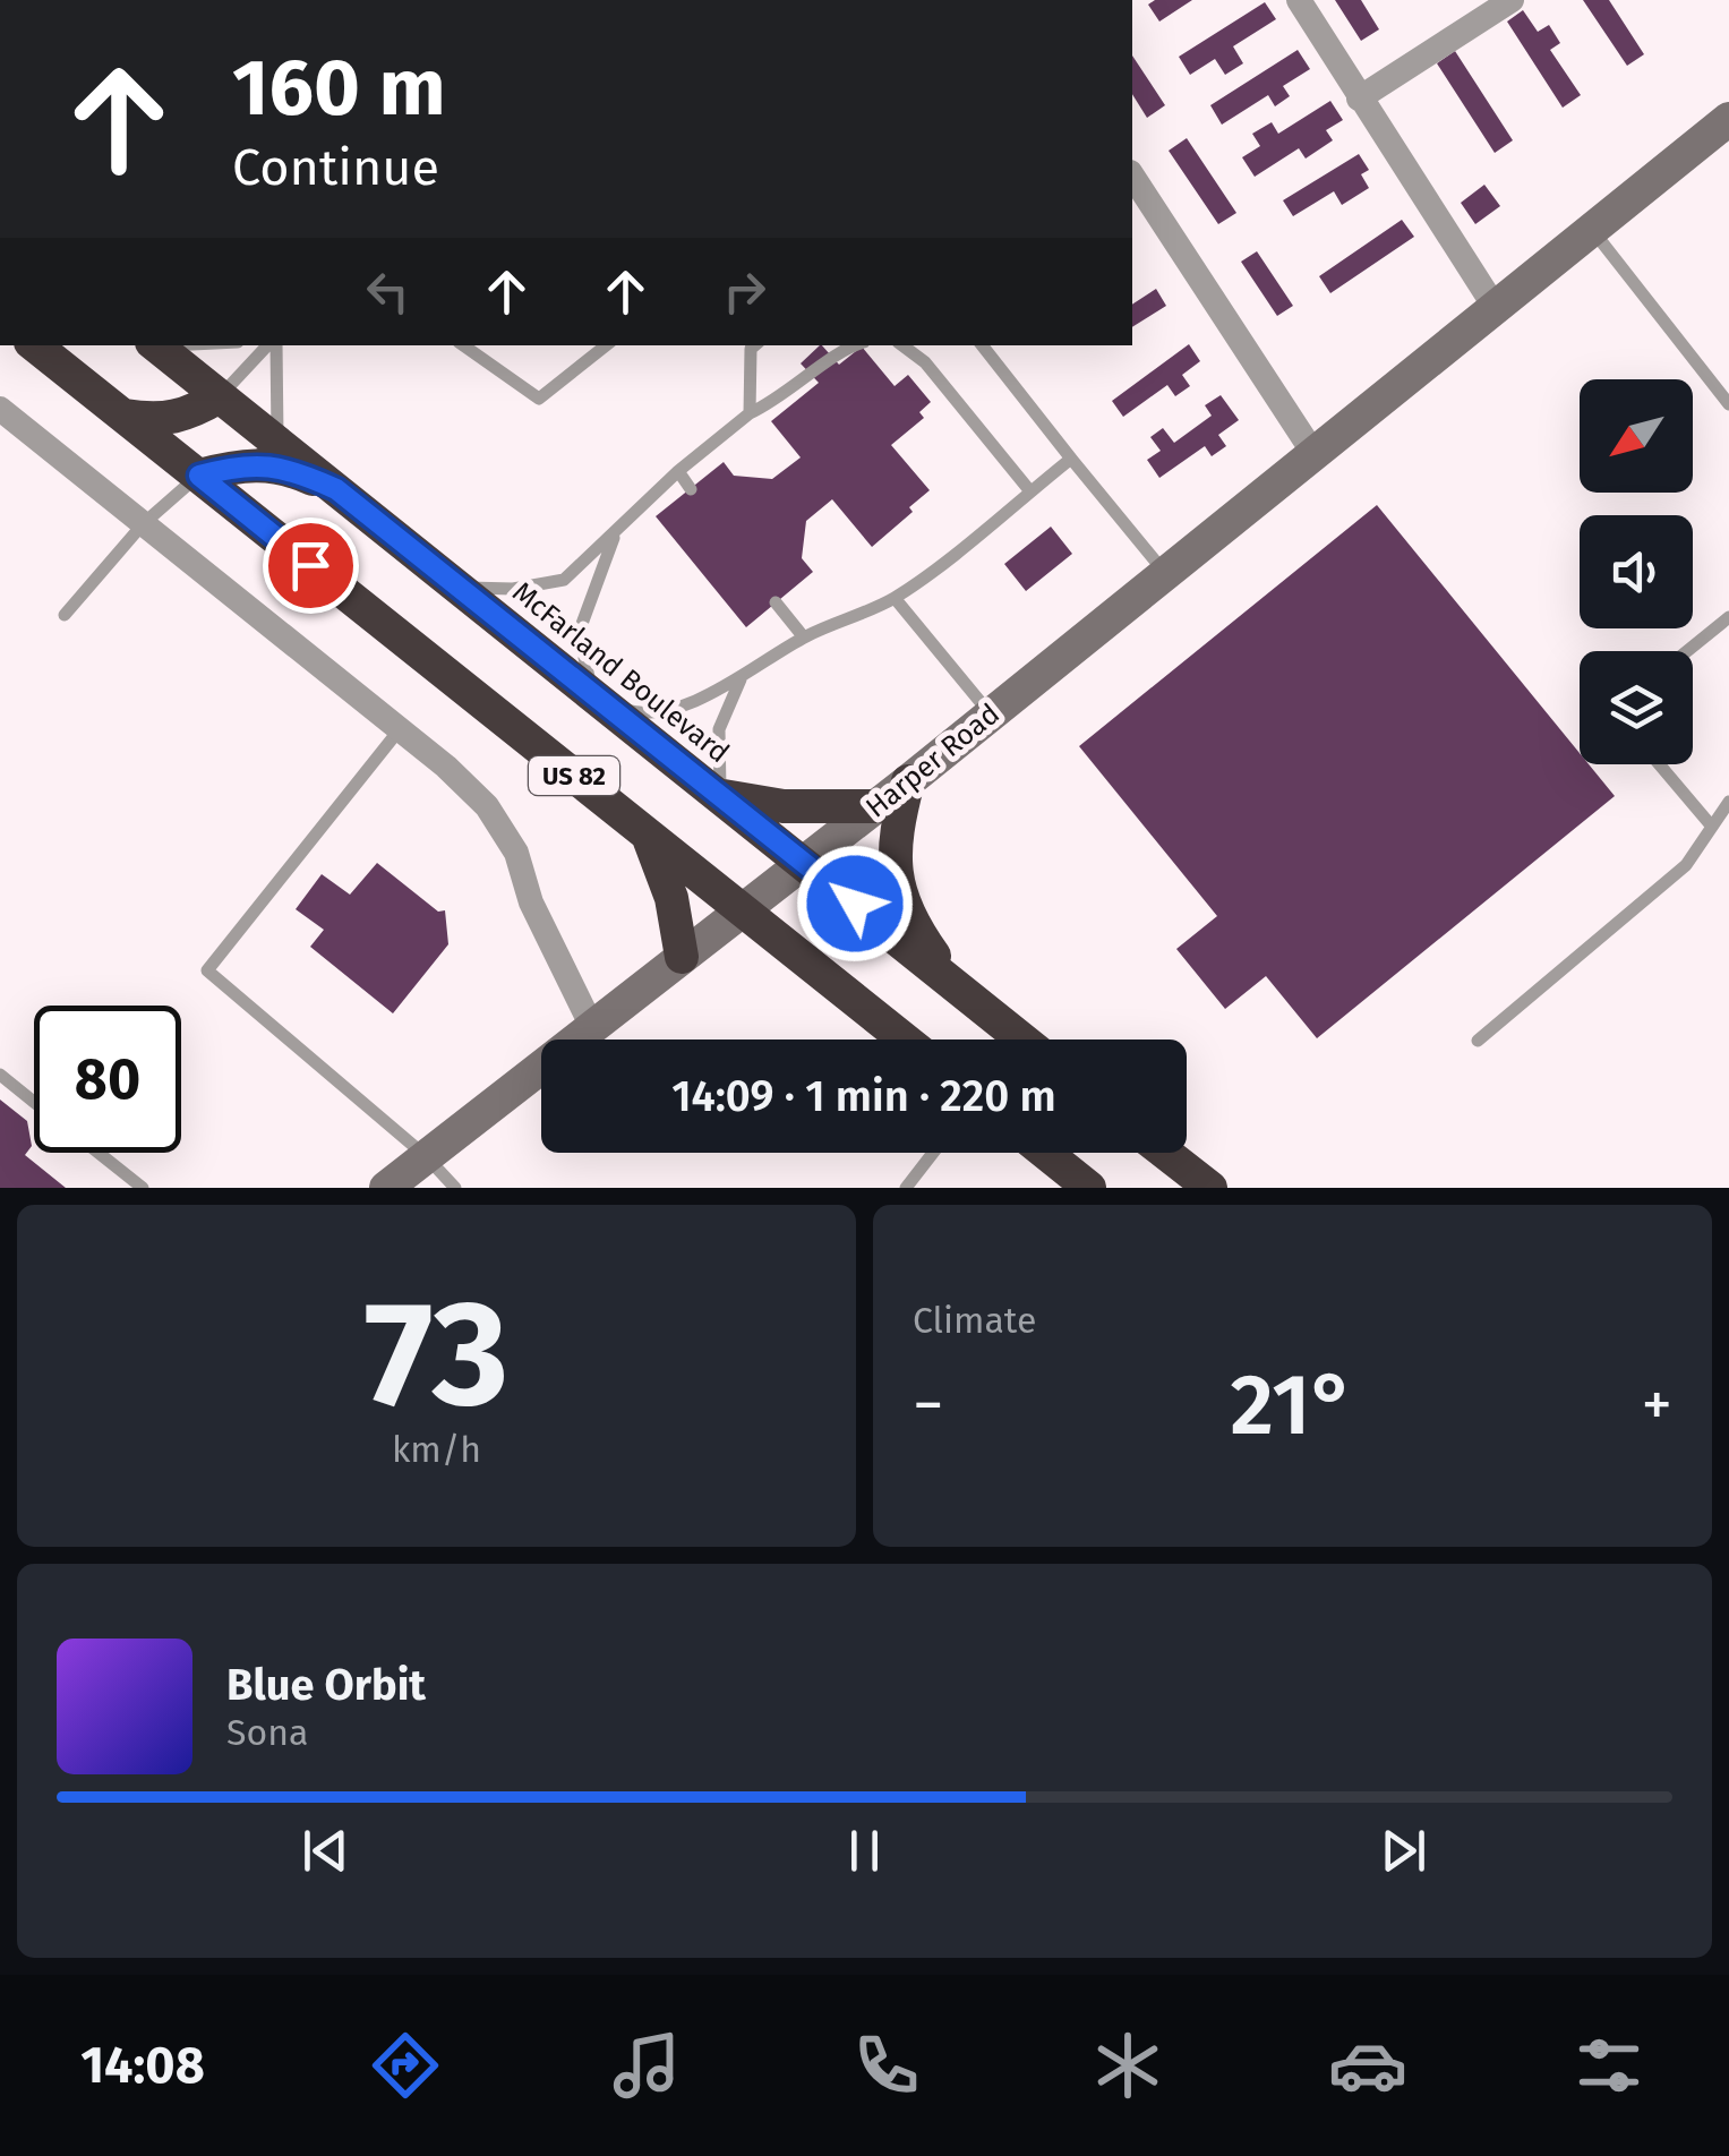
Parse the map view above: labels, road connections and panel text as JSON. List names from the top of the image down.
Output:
{
  "streets": {
    "highway": ["McFarland Boulevard", "US 82"],
    "street": ["Harper Road"]
  },
  "crossings": [
    ["McFarland Boulevard", "Harper Road"],
    ["Harper Road", "US 82"]
  ],
  "north": "bottom left",
  "page": {
    "turn": ["160 m", "Continue"],
    "limit": "80",
    "trip": "14:09 · 1 min · 220 m",
    "tile": [
      ["73", "km/h"],
      "Climate"
    ],
    "heat": ["−", "21°", "+"],
    "song": ["Blue Orbit", "Sona"],
    "tabs": "14:08"
  }
}
